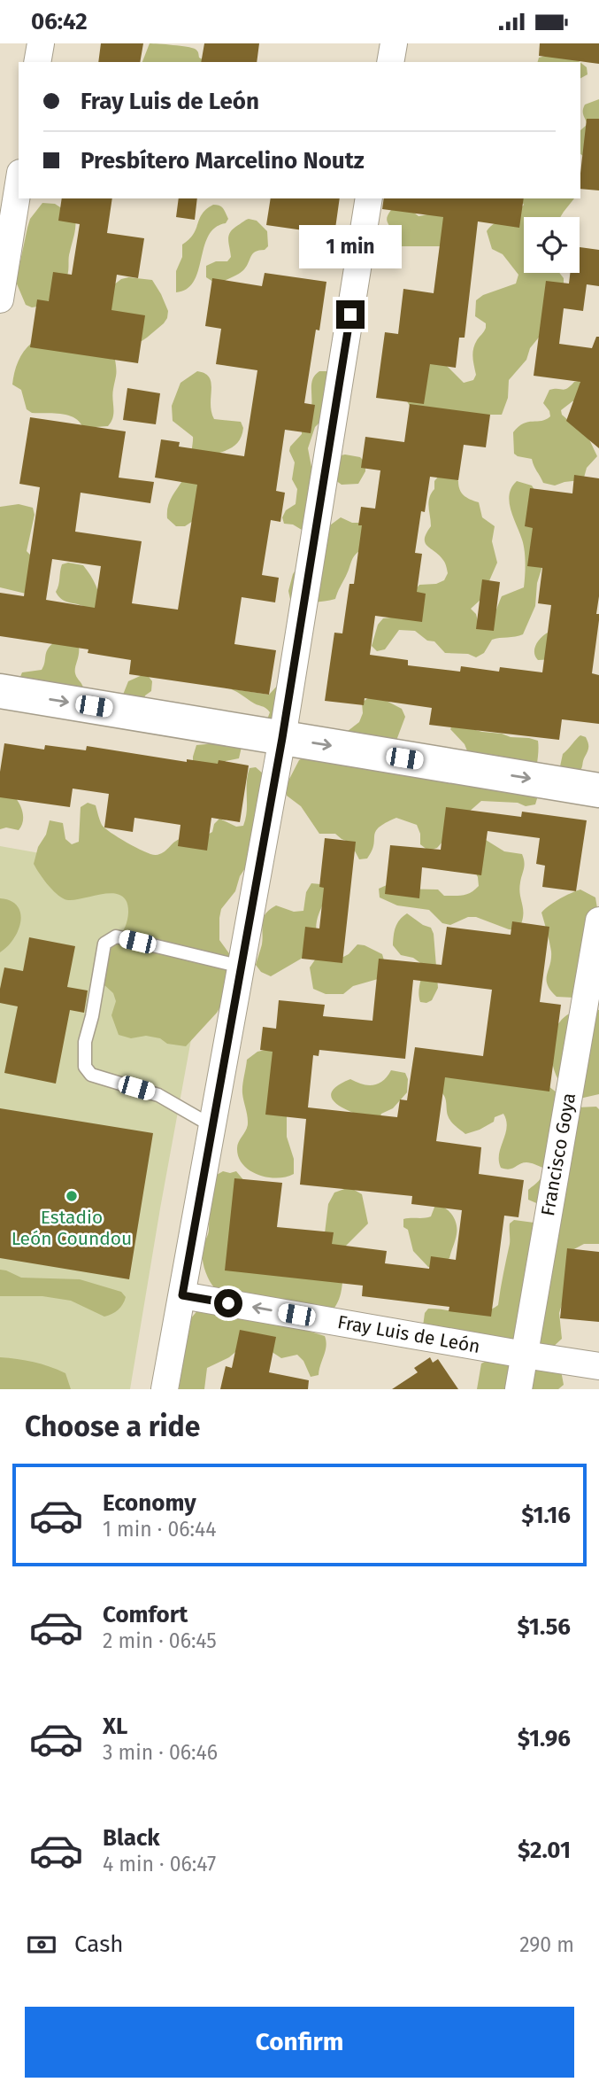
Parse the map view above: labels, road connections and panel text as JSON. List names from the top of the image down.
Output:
{
  "streets": {
    "street": ["Francisco Goya", "Fray Luis de León"]
  },
  "crossings": [
    ["Francisco Goya", "Fray Luis de León"]
  ],
  "one_way": ["Fray Luis de León"],
  "places": ["Estadio León Coundou"],
  "page": {
    "status": "06:42",
    "banner": ["Fray Luis de León", "Presbítero Marcelino Noutz"],
    "bubble": "1 min",
    "heading": "Choose a ride",
    "list": [
      {
        "name": "Economy",
        "note": "1 min · 06:44",
        "value": "$1.16"
      },
      {
        "name": "Comfort",
        "note": "2 min · 06:45",
        "value": "$1.56"
      },
      {
        "name": "XL",
        "note": "3 min · 06:46",
        "value": "$1.96"
      },
      {
        "name": "Black",
        "note": "4 min · 06:47",
        "value": "$2.01"
      }
    ],
    "pay": ["Cash", "290 m"],
    "buttons": "Confirm"
  }
}
